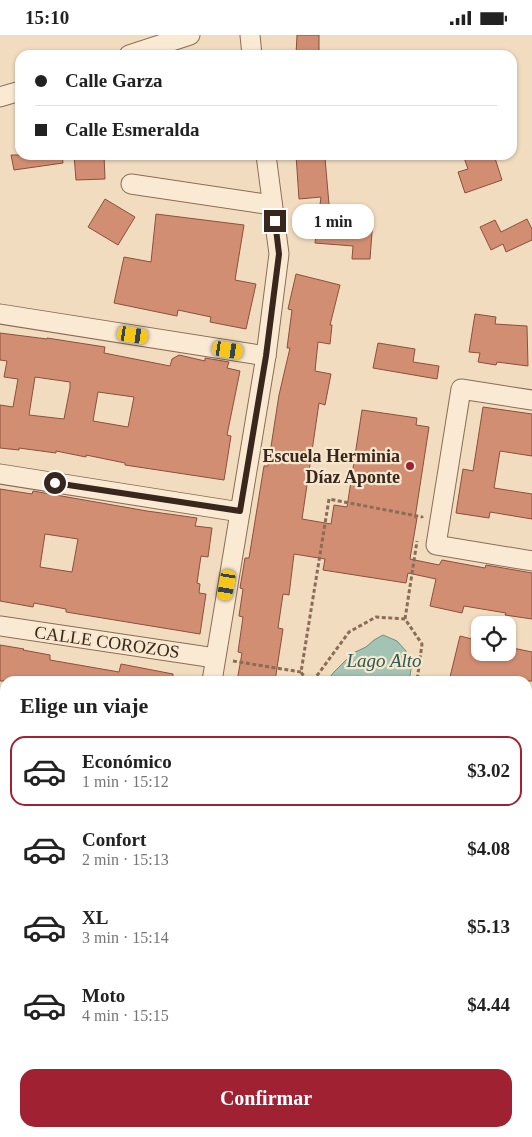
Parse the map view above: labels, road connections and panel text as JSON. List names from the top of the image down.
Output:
{
  "streets": {
    "street": ["CALLE COROZOS"]
  },
  "water": ["Lago Alto"],
  "places": ["Escuela Herminia Díaz Aponte"],
  "page": {
    "status": "15:10",
    "banner": ["Calle Garza", "Calle Esmeralda"],
    "bubble": "1 min",
    "heading": "Elige un viaje",
    "list": [
      {
        "name": "Económico",
        "note": "1 min · 15:12",
        "value": "$3.02"
      },
      {
        "name": "Confort",
        "note": "2 min · 15:13",
        "value": "$4.08"
      },
      {
        "name": "XL",
        "note": "3 min · 15:14",
        "value": "$5.13"
      },
      {
        "name": "Moto",
        "note": "4 min · 15:15",
        "value": "$4.44"
      }
    ],
    "buttons": "Confirmar"
  }
}
